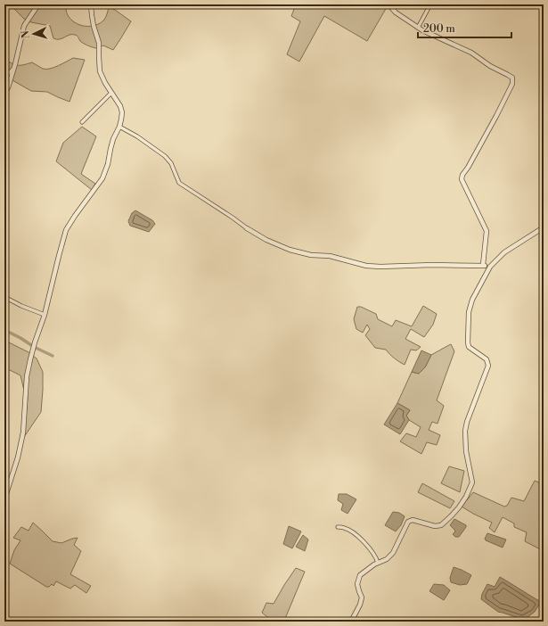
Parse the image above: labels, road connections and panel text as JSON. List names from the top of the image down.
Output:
{
  "scale_bar": "200 m",
  "north": "left"
}
